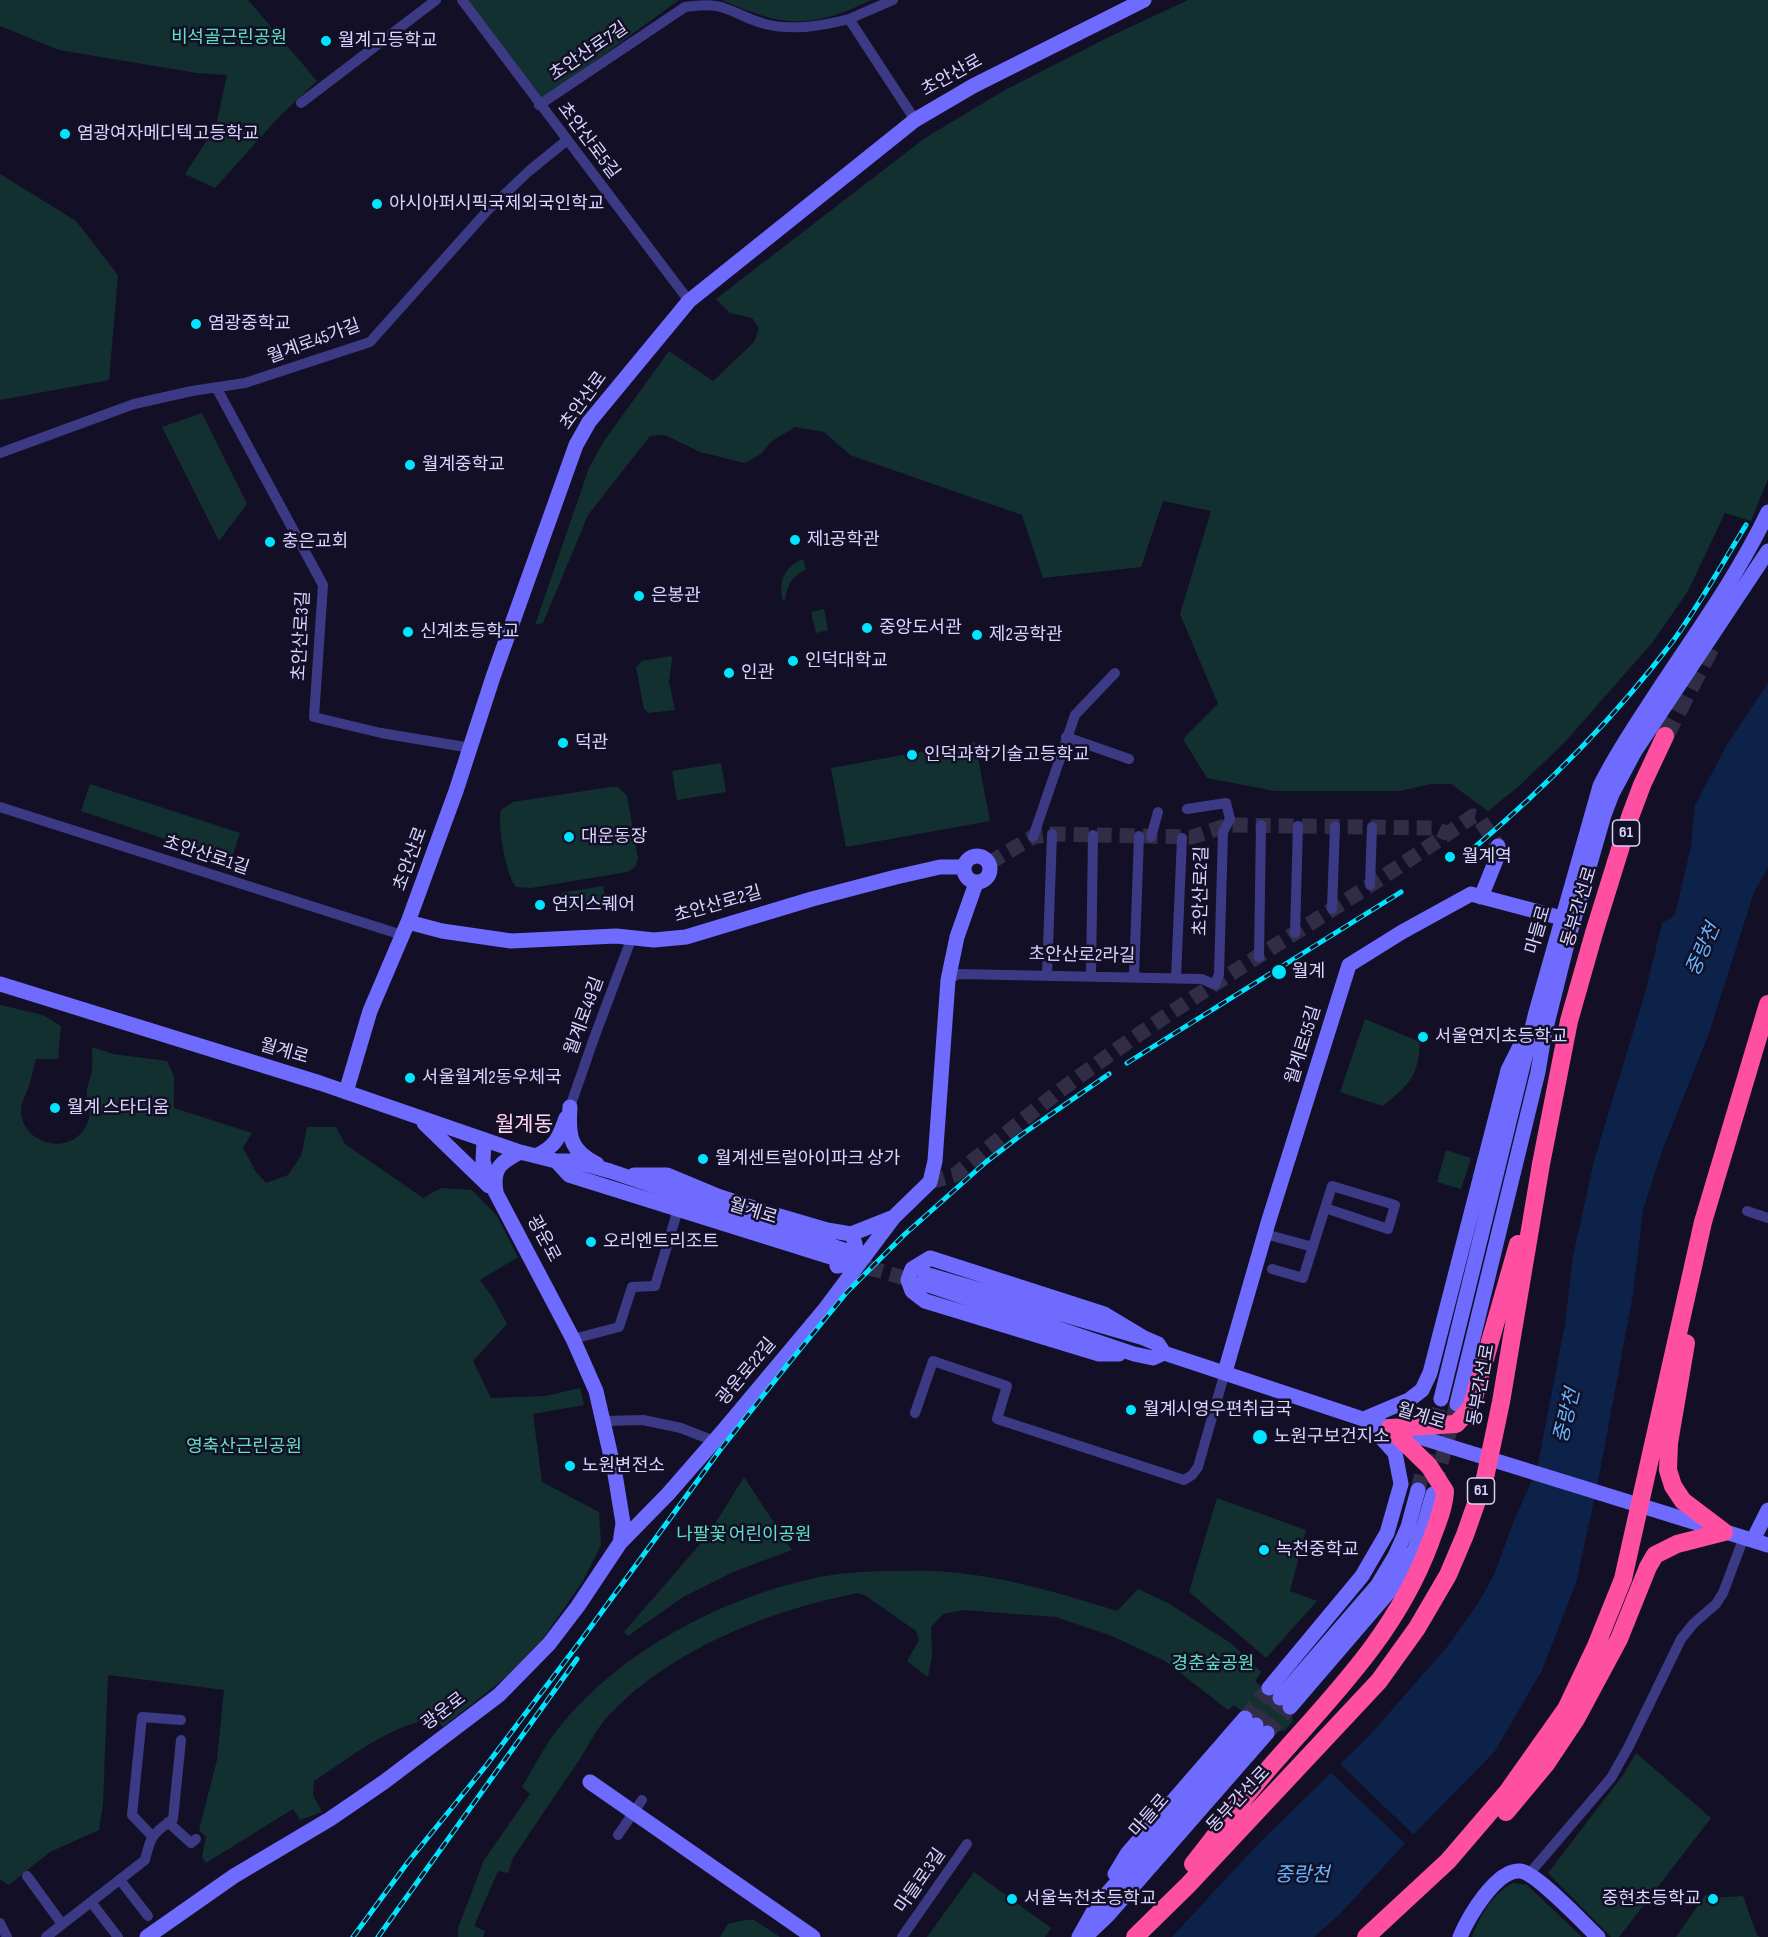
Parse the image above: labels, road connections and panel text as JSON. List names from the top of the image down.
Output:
{
  "streets": {
    "highway": ["61", "동부간선로"],
    "street": [
      "초안산로7길",
      "초안산로",
      "초안산로5길",
      "월계로45가길",
      "초안산로3길",
      "초안산로1길",
      "초안산로2길",
      "마들로",
      "초안산로2라길",
      "월계로49길",
      "월계로55길",
      "월계로",
      "광운로",
      "광운로22길",
      "마들로3길"
    ]
  },
  "crossings": [
    ["초안산로7길", "초안산로5길"],
    ["초안산로", "초안산로5길"],
    ["초안산로", "초안산로3길"],
    ["초안산로", "초안산로1길"],
    ["초안산로", "초안산로2길"],
    ["초안산로", "월계로"],
    ["초안산로5길", "월계로45가길"],
    ["월계로45가길", "초안산로3길"],
    ["초안산로1길", "초안산로2길"],
    ["초안산로2길", "초안산로2라길"],
    ["초안산로2길", "월계로49길"],
    ["마들로", "월계로55길"],
    ["월계로55길", "월계로"],
    ["월계로", "광운로"],
    ["광운로", "광운로22길"]
  ],
  "districts": ["월계동"],
  "water": ["중랑천"],
  "parks": [
    "비석골근린공원",
    "영축산근린공원",
    "나팔꽃 어린이공원",
    "경춘숲공원"
  ],
  "places": [
    "월계고등학교",
    "염광여자메디텍고등학교",
    "아시아퍼시픽국제외국인학교",
    "염광중학교",
    "월계중학교",
    "제1공학관",
    "충은교회",
    "은봉관",
    "중앙도서관",
    "신계초등학교",
    "제2공학관",
    "인덕대학교",
    "인관",
    "덕관",
    "인덕과학기술고등학교",
    "대운동장",
    "월계역",
    "연지스퀘어",
    "월계",
    "서울연지초등학교",
    "서울월계2동우체국",
    "월계 스타디움",
    "월계센트럴아이파크 상가",
    "오리엔트리조트",
    "월계시영우편취급국",
    "노원구보건지소",
    "노원변전소",
    "녹천중학교",
    "서울녹천초등학교",
    "중현초등학교"
  ]
}
